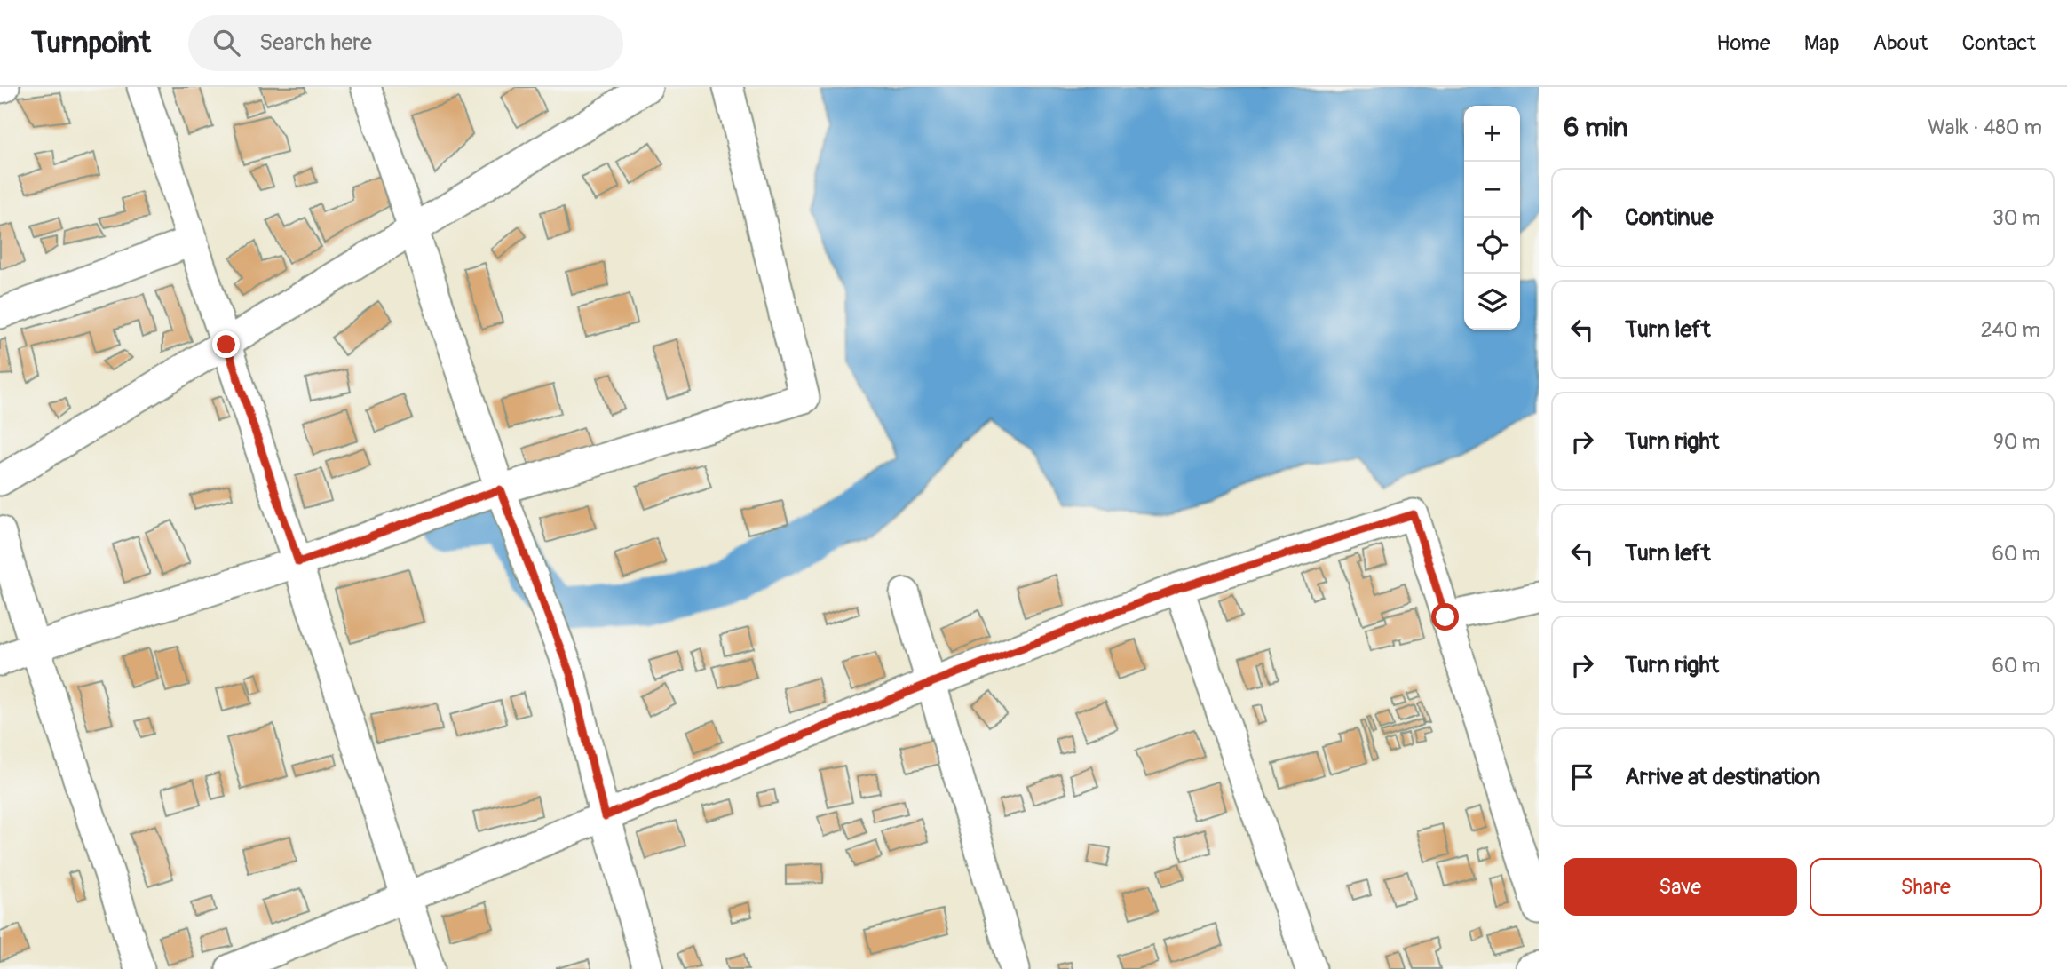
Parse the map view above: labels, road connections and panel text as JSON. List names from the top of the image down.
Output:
{
  "page": {
    "header": "Turnpoint",
    "search": "Search here",
    "nav": [
      "Home",
      "Map",
      "About",
      "Contact"
    ],
    "heading": ["6 min", "Walk · 480 m"],
    "map_buttons": ["+", "−"],
    "list": [
      ["Continue", "30 m"],
      ["Turn left", "240 m"],
      ["Turn right", "90 m"],
      ["Turn left", "60 m"],
      ["Turn right", "60 m"],
      "Arrive at destination"
    ],
    "buttons": ["Save", "Share"]
  }
}
